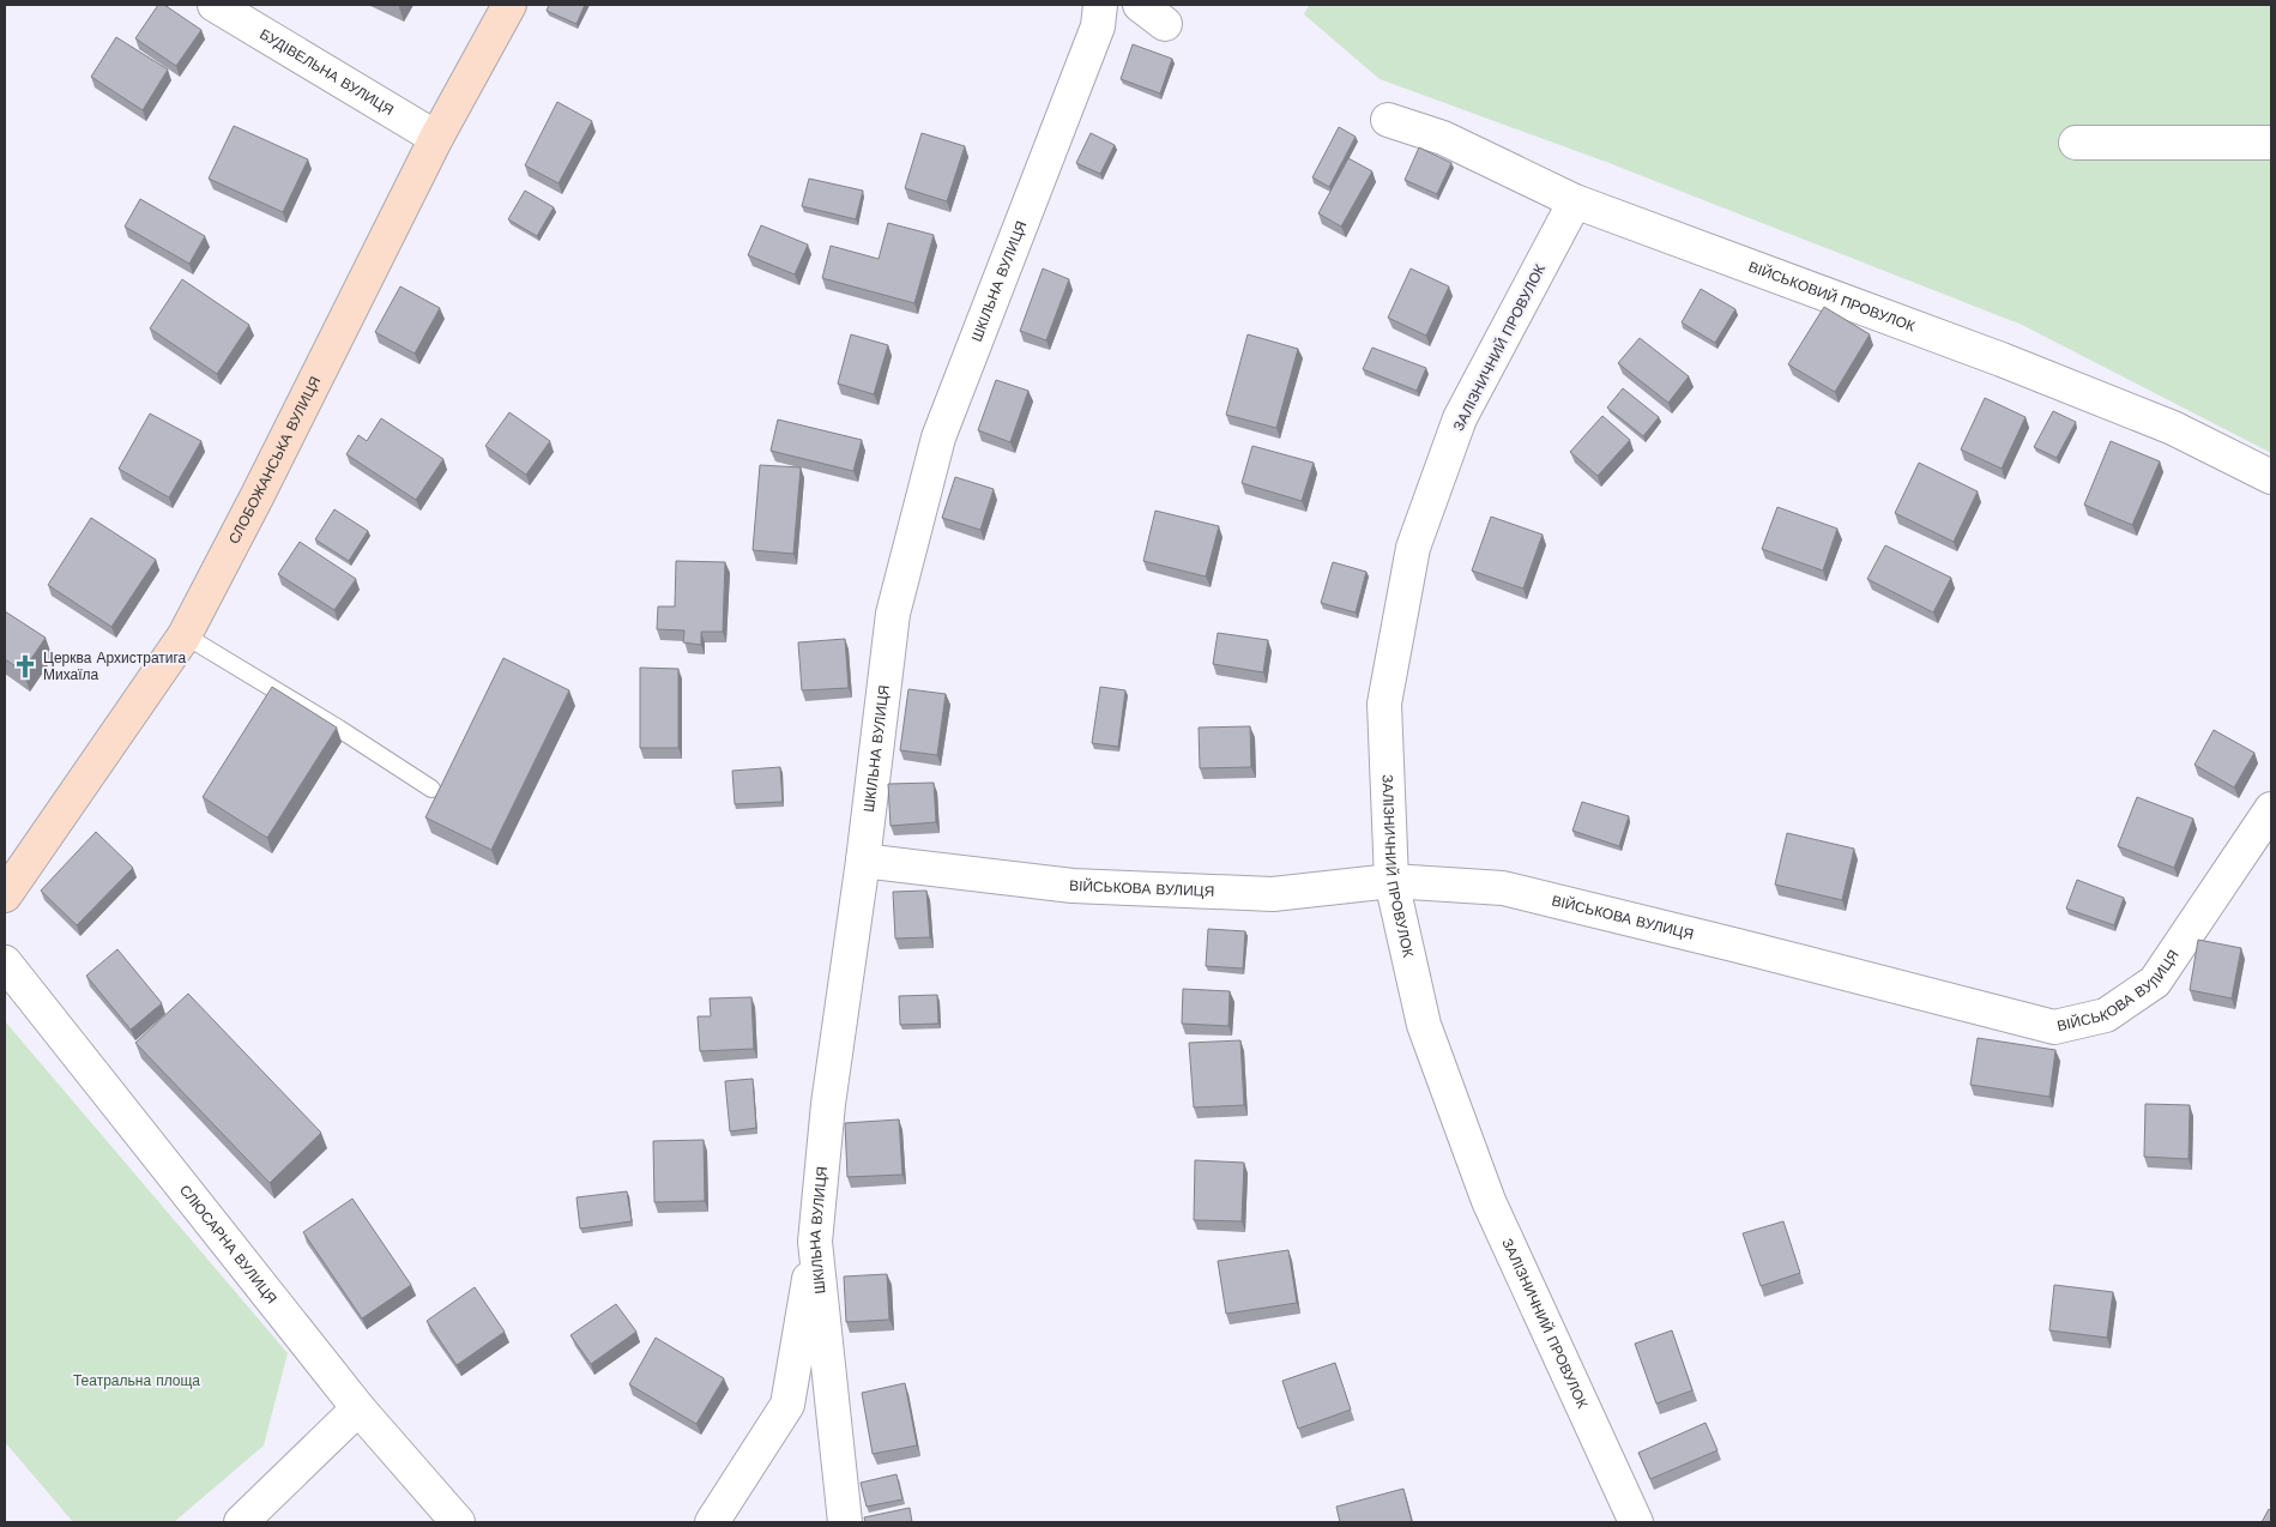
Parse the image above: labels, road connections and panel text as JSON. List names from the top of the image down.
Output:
{
  "streets": {
    "street": [
      "БУДІВЕЛЬНА ВУЛИЦЯ",
      "ШКІЛЬНА ВУЛИЦЯ",
      "ВІЙСЬКОВИЙ ПРОВУЛОК",
      "ЗАЛІЗНИЧНИЙ ПРОВУЛОК",
      "СЛОБОЖАНСЬКА ВУЛИЦЯ",
      "ВІЙСЬКОВА ВУЛИЦЯ",
      "СЛЮСАРНА ВУЛИЦЯ"
    ]
  },
  "crossings": [
    ["БУДІВЕЛЬНА ВУЛИЦЯ", "СЛОБОЖАНСЬКА ВУЛИЦЯ"],
    ["ШКІЛЬНА ВУЛИЦЯ", "ВІЙСЬКОВА ВУЛИЦЯ"],
    ["ВІЙСЬКОВИЙ ПРОВУЛОК", "ЗАЛІЗНИЧНИЙ ПРОВУЛОК"],
    ["ЗАЛІЗНИЧНИЙ ПРОВУЛОК", "ВІЙСЬКОВА ВУЛИЦЯ"]
  ],
  "parks": ["Театральна площа"],
  "places": {
    "church": ["Церква Архистратига Михаїла"]
  }
}
